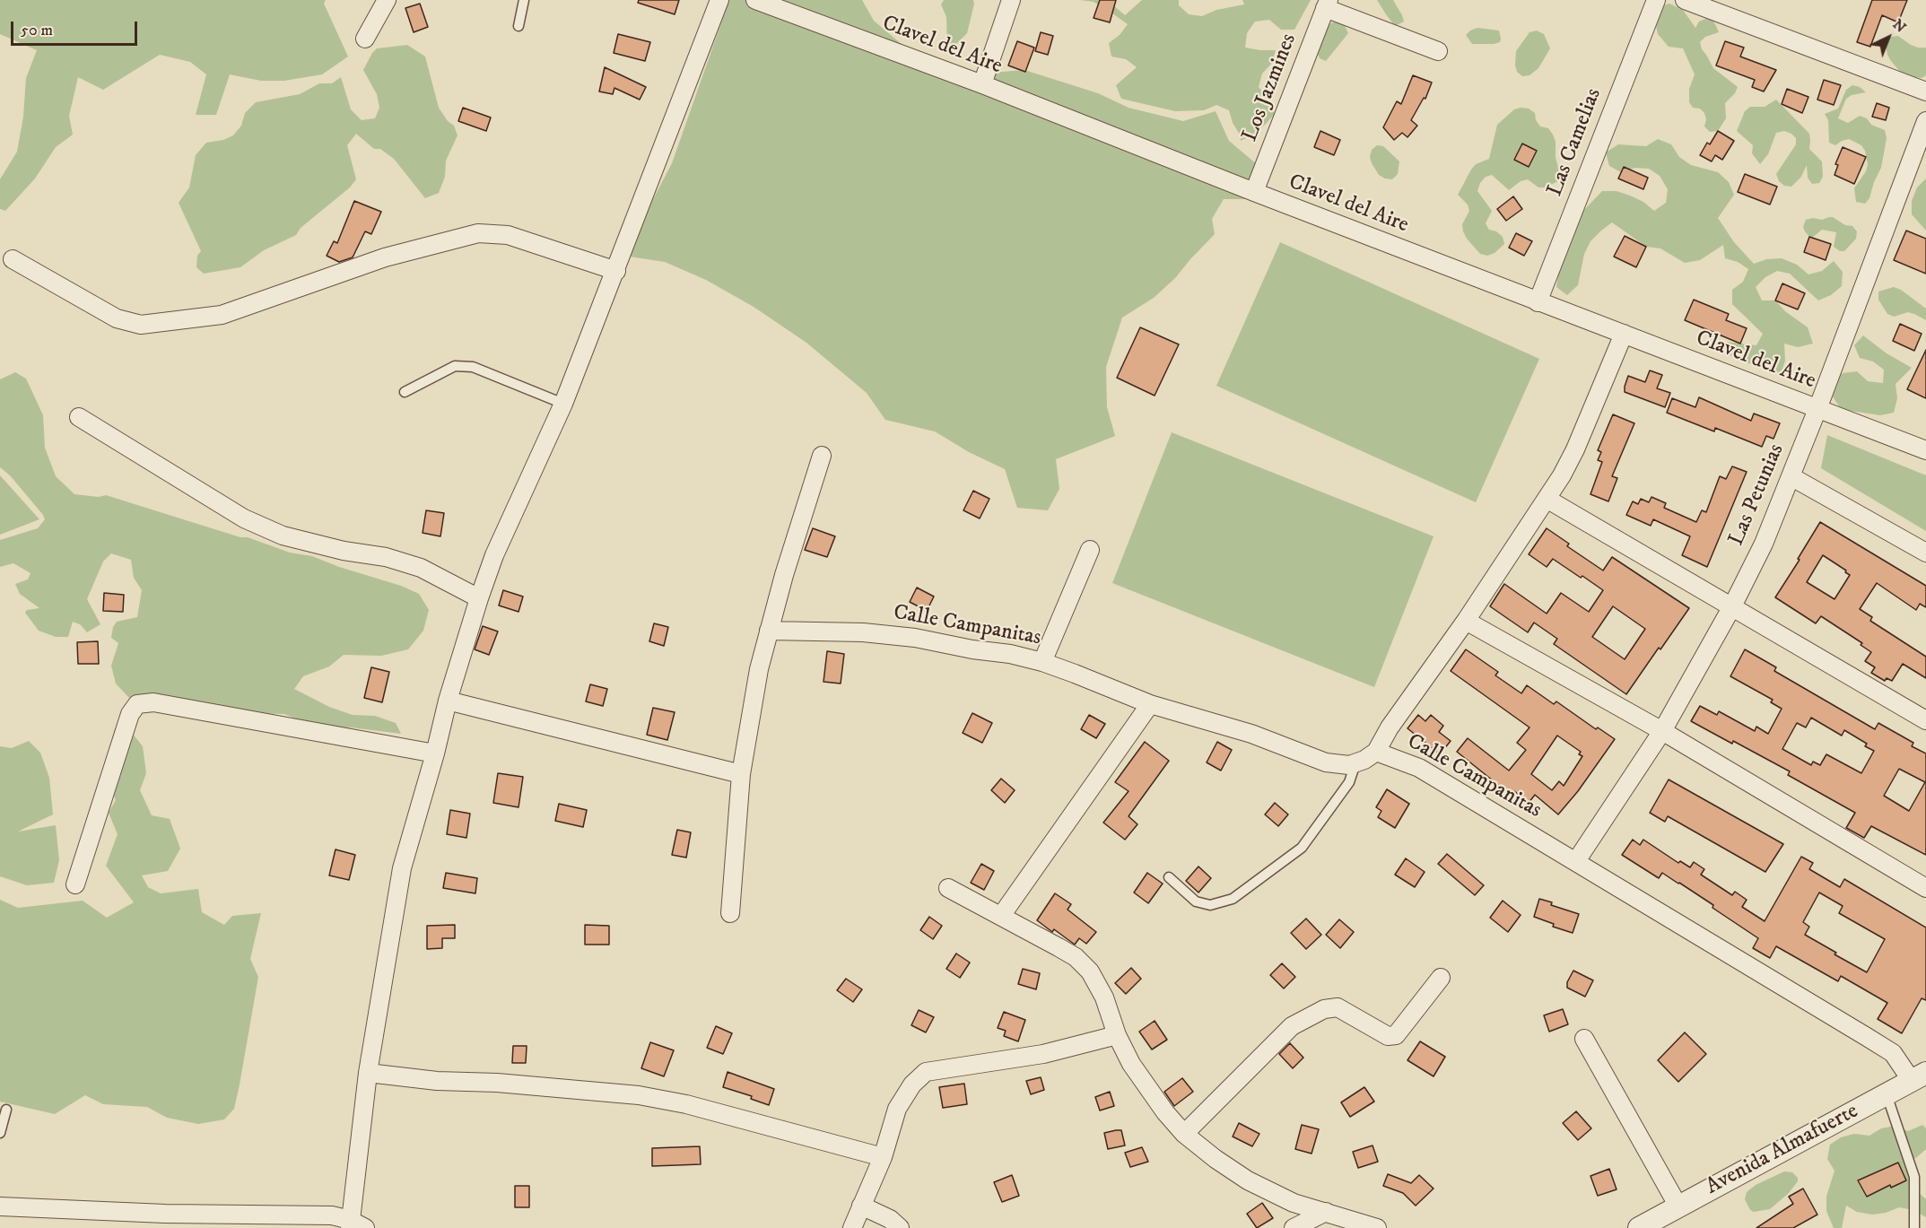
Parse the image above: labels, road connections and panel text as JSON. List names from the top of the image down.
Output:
{
  "streets": {
    "street": [
      "Clavel del Aire",
      "Los Jazmines",
      "Las Camelias",
      "Las Petunias",
      "Calle Campanitas",
      "Avenida Almafuerte"
    ]
  },
  "crossings": [
    ["Clavel del Aire", "Los Jazmines"],
    ["Clavel del Aire", "Las Camelias"],
    ["Clavel del Aire", "Las Petunias"],
    ["Las Petunias", "Calle Campanitas"],
    ["Calle Campanitas", "Avenida Almafuerte"]
  ],
  "scale_bar": "50 m",
  "north": "top right"
}
